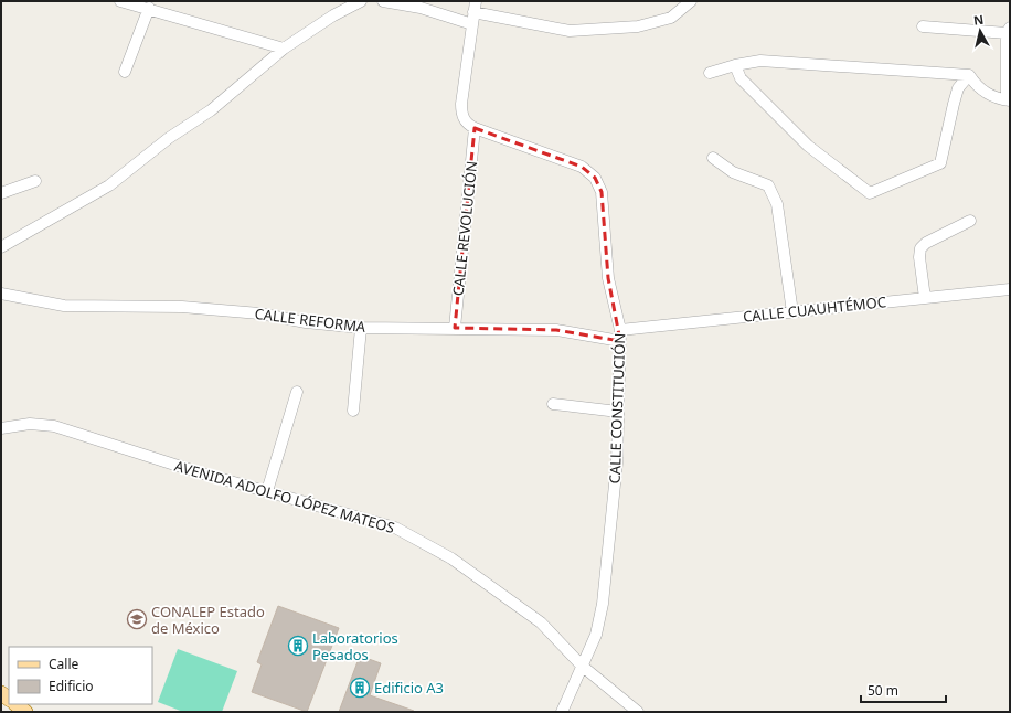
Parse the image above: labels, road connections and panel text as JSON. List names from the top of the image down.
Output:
{
  "streets": {
    "street": [
      "CALLE REVOLUCIÓN",
      "CALLE CUAUHTÉMOC",
      "CALLE REFORMA",
      "CALLE CONSTITUCIÓN",
      "AVENIDA ADOLFO LÓPEZ MATEOS"
    ]
  },
  "crossings": [
    ["CALLE REVOLUCIÓN", "CALLE REFORMA"],
    ["CALLE REVOLUCIÓN", "CALLE CONSTITUCIÓN"],
    ["CALLE CUAUHTÉMOC", "CALLE REFORMA"],
    ["CALLE CUAUHTÉMOC", "CALLE CONSTITUCIÓN"],
    ["CALLE REFORMA", "CALLE CONSTITUCIÓN"],
    ["CALLE CONSTITUCIÓN", "AVENIDA ADOLFO LÓPEZ MATEOS"]
  ],
  "places": {
    "school or university": ["CONALEP Estado de México"],
    "building": ["Laboratorios Pesados", "Edificio A3"]
  },
  "legend": ["Calle", "Edificio"],
  "scale_bar": "50 m",
  "north": "top"
}
